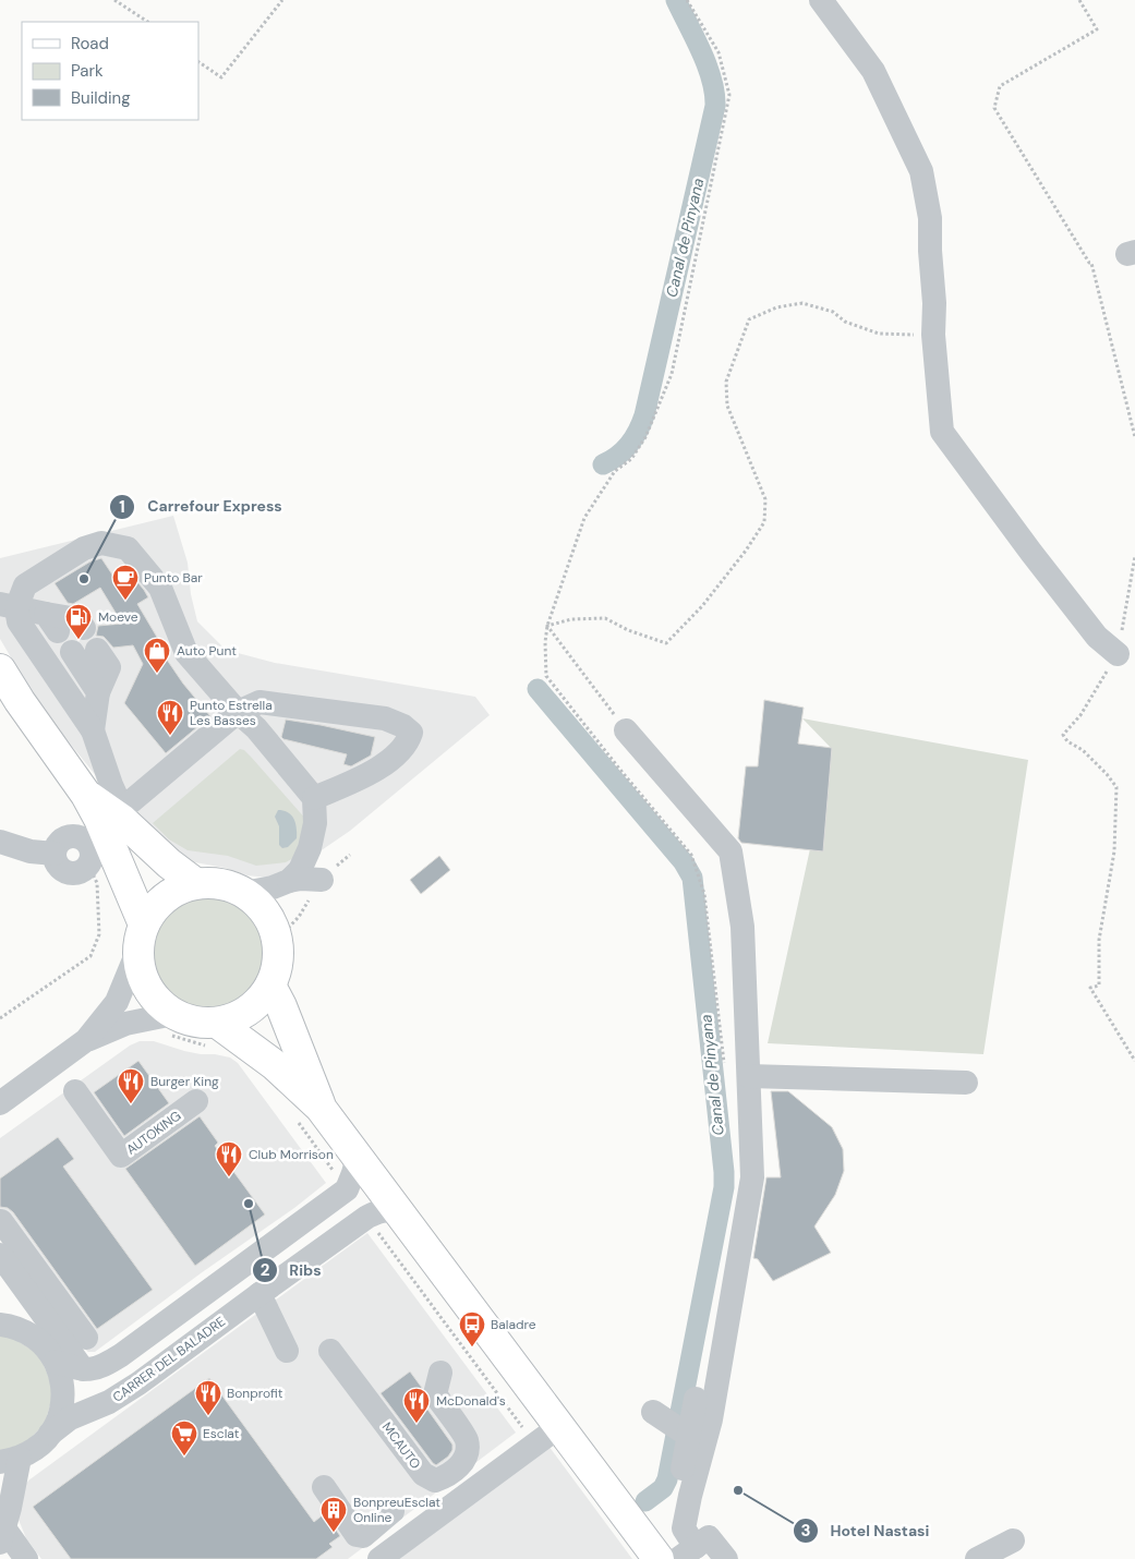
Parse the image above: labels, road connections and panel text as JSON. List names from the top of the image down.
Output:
{
  "streets": {
    "street": ["AUTOKING", "CARRER DEL BALADRE", "MCAUTO"]
  },
  "water": ["Canal de Pinyana"],
  "places": {
    "other": ["Carrefour Express", "Ribs", "Hotel Nastasi"],
    "cafe": ["Punto Bar"],
    "fuel station": ["Moeve"],
    "shop": ["Auto Punt"],
    "restaurant": [
      "Punto Estrella Les Basses",
      "Burger King",
      "Club Morrison",
      "Bonprofit",
      "McDonald's"
    ],
    "bus stop": ["Baladre"],
    "supermarket": ["Esclat"],
    "building": ["BonpreuEsclat Online"]
  },
  "legend": ["Road", "Park", "Building"]
}
